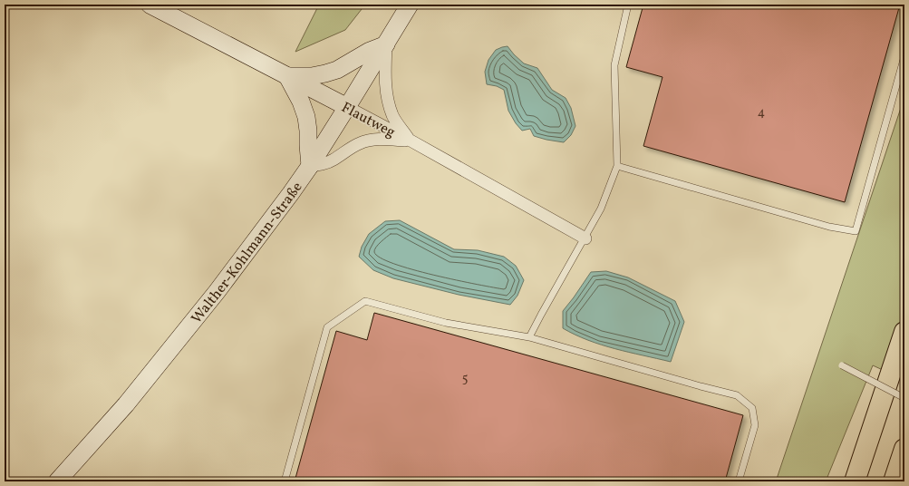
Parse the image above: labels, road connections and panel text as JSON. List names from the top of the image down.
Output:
{
  "streets": {
    "main road": ["Flautweg", "Walther-Kohlmann-Straße"]
  },
  "crossings": [
    ["Flautweg", "Walther-Kohlmann-Straße"]
  ],
  "house_numbers": ["4", "5"]
}
